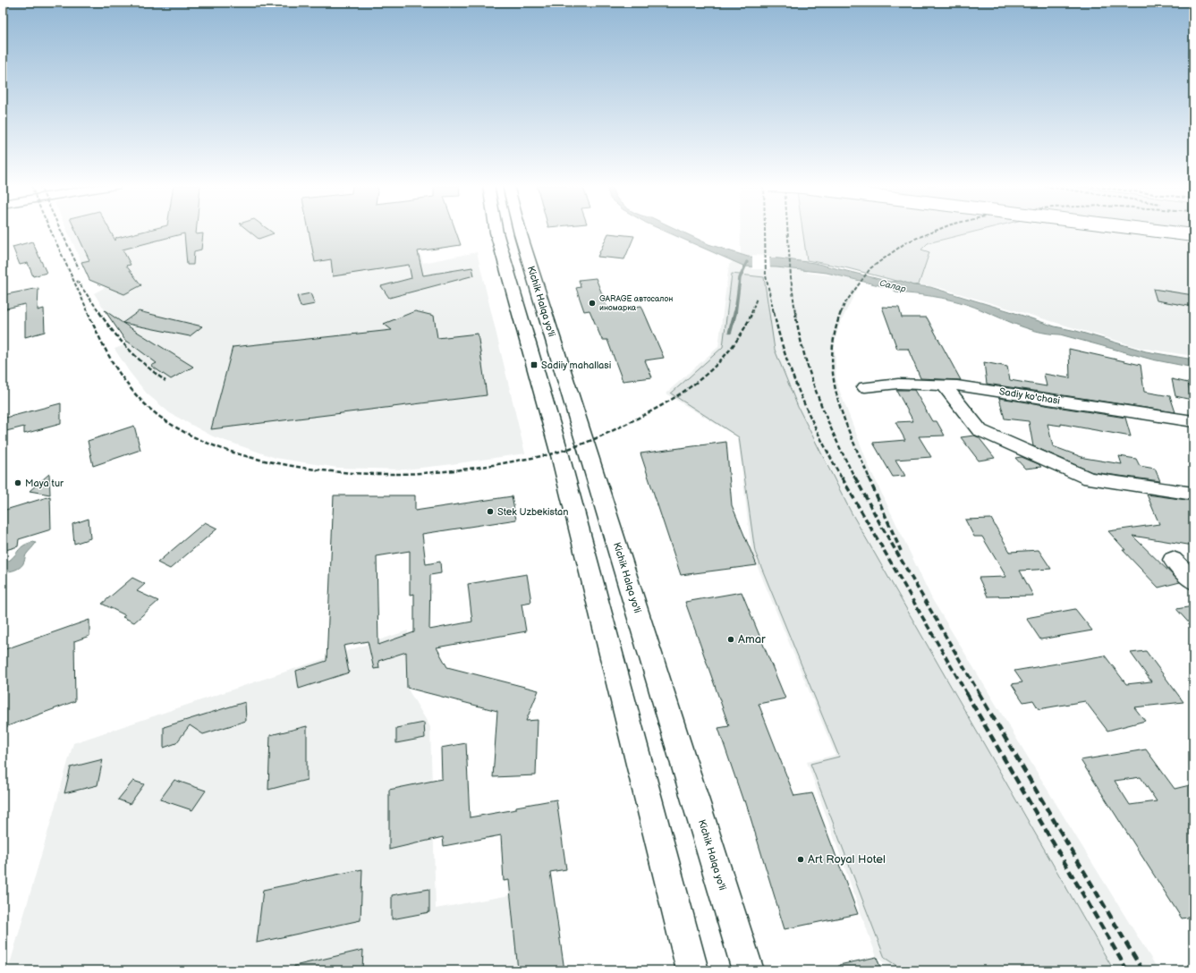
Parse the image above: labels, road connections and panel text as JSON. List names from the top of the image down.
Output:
{
  "streets": {
    "main road": ["Kichik Halqa yo'li"],
    "street": ["Sadiy ko'chasi"]
  },
  "water": ["Салар"],
  "places": {
    "other": [
      "GARAGE автосалон иномарка",
      "Maya tur",
      "Stek Uzbekistan",
      "Amar",
      "Art Royal Hotel"
    ],
    "transit": ["Sadiiy mahallasi"]
  }
}
